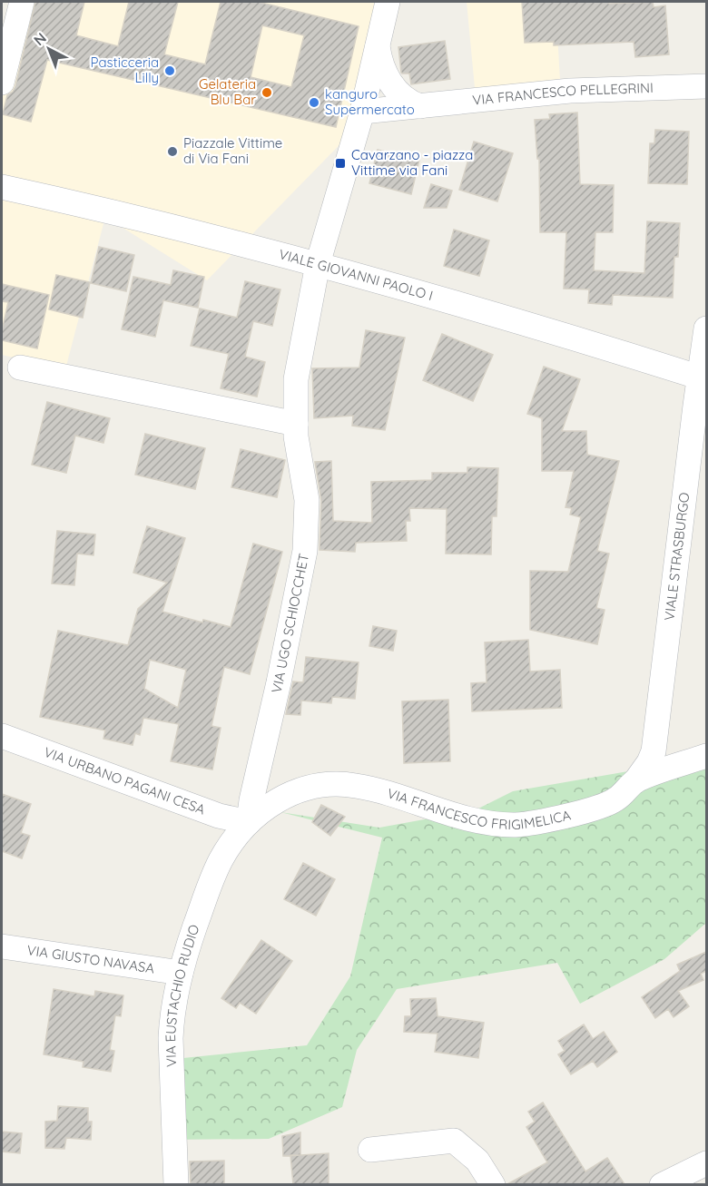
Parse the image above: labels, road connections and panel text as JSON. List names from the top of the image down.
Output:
{
  "streets": {
    "street": [
      "VIA FRANCESCO PELLEGRINI",
      "VIALE GIOVANNI PAOLO I",
      "VIALE STRASBURGO",
      "VIA UGO SCHIOCCHET",
      "VIA URBANO PAGANI CESA",
      "VIA FRANCESCO FRIGIMELICA",
      "VIA GIUSTO NAVASA",
      "VIA EUSTACHIO RUDIO"
    ]
  },
  "crossings": [
    ["VIALE GIOVANNI PAOLO I", "VIALE STRASBURGO"],
    ["VIALE GIOVANNI PAOLO I", "VIA UGO SCHIOCCHET"],
    ["VIALE STRASBURGO", "VIA FRANCESCO FRIGIMELICA"],
    ["VIA UGO SCHIOCCHET", "VIA URBANO PAGANI CESA"],
    ["VIA UGO SCHIOCCHET", "VIA FRANCESCO FRIGIMELICA"],
    ["VIA UGO SCHIOCCHET", "VIA EUSTACHIO RUDIO"],
    ["VIA URBANO PAGANI CESA", "VIA FRANCESCO FRIGIMELICA"],
    ["VIA URBANO PAGANI CESA", "VIA EUSTACHIO RUDIO"],
    ["VIA FRANCESCO FRIGIMELICA", "VIA EUSTACHIO RUDIO"],
    ["VIA GIUSTO NAVASA", "VIA EUSTACHIO RUDIO"]
  ],
  "places": {
    "other": [
      "Pasticceria Lilly",
      "Gelateria Blu Bar",
      "kanguro Supermercato",
      "Piazzale Vittime di Via Fani"
    ],
    "transit": ["Cavarzano - piazza Vittime via Fani"]
  },
  "north": "top left"
}
